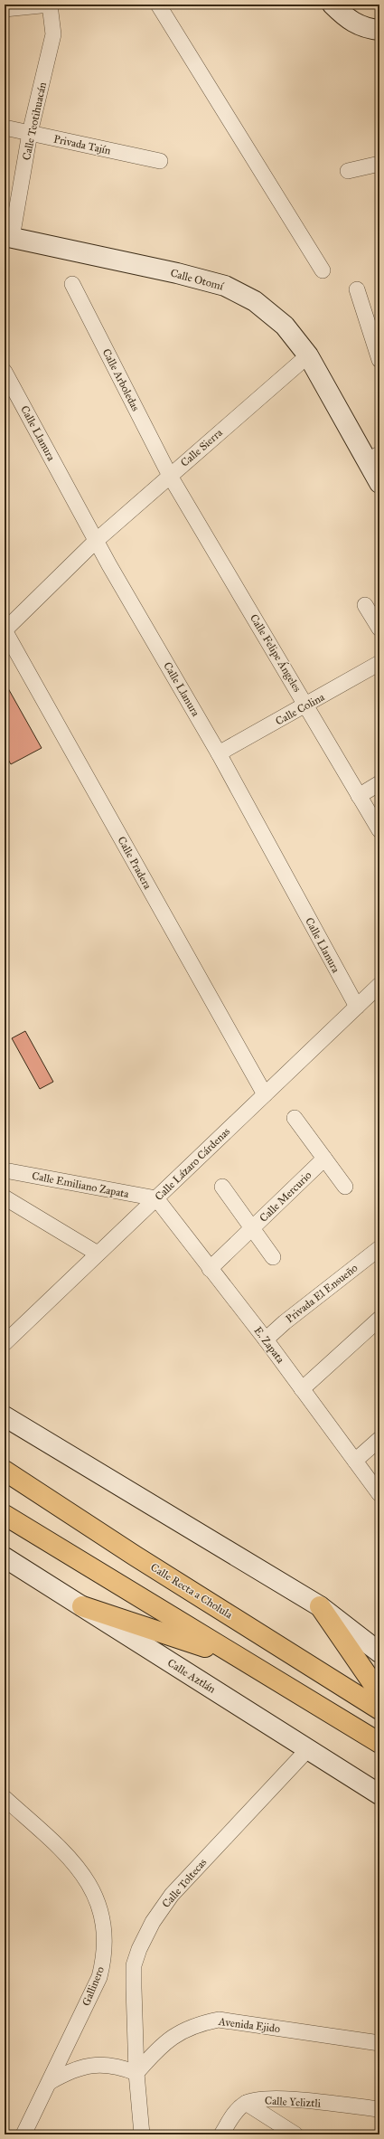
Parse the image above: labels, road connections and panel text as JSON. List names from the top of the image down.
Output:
{
  "streets": {
    "main road": ["Calle Otomí", "Calle Recta a Cholula", "Calle Aztlán"],
    "street": [
      "Calle Teotihuacán",
      "Privada Tajín",
      "Calle Arboledas",
      "Calle Llanura",
      "Calle Sierra",
      "Calle Felipe Ángeles",
      "Calle Colina",
      "Calle Pradera",
      "Calle Lázaro Cárdenas",
      "Calle Emiliano Zapata",
      "Calle Mercurio",
      "Privada El Ensueño",
      "E. Zapata",
      "Calle Toltecas",
      "Gallinero",
      "Avenida Ejido",
      "Calle Yeliztli"
    ]
  },
  "crossings": [
    ["Calle Teotihuacán", "Privada Tajín"],
    ["Calle Teotihuacán", "Calle Otomí"],
    ["Calle Otomí", "Calle Sierra"],
    ["Calle Arboledas", "Calle Sierra"],
    ["Calle Arboledas", "Calle Felipe Ángeles"],
    ["Calle Llanura", "Calle Sierra"],
    ["Calle Llanura", "Calle Colina"],
    ["Calle Llanura", "Calle Lázaro Cárdenas"],
    ["Calle Sierra", "Calle Felipe Ángeles"],
    ["Calle Sierra", "Calle Pradera"],
    ["Calle Felipe Ángeles", "Calle Colina"],
    ["Calle Pradera", "Calle Lázaro Cárdenas"],
    ["Calle Lázaro Cárdenas", "Calle Emiliano Zapata"],
    ["Calle Lázaro Cárdenas", "E. Zapata"],
    ["Calle Emiliano Zapata", "E. Zapata"],
    ["Calle Mercurio", "E. Zapata"],
    ["Privada El Ensueño", "E. Zapata"],
    ["Calle Aztlán", "Calle Toltecas"],
    ["Calle Toltecas", "Avenida Ejido"]
  ]
}
